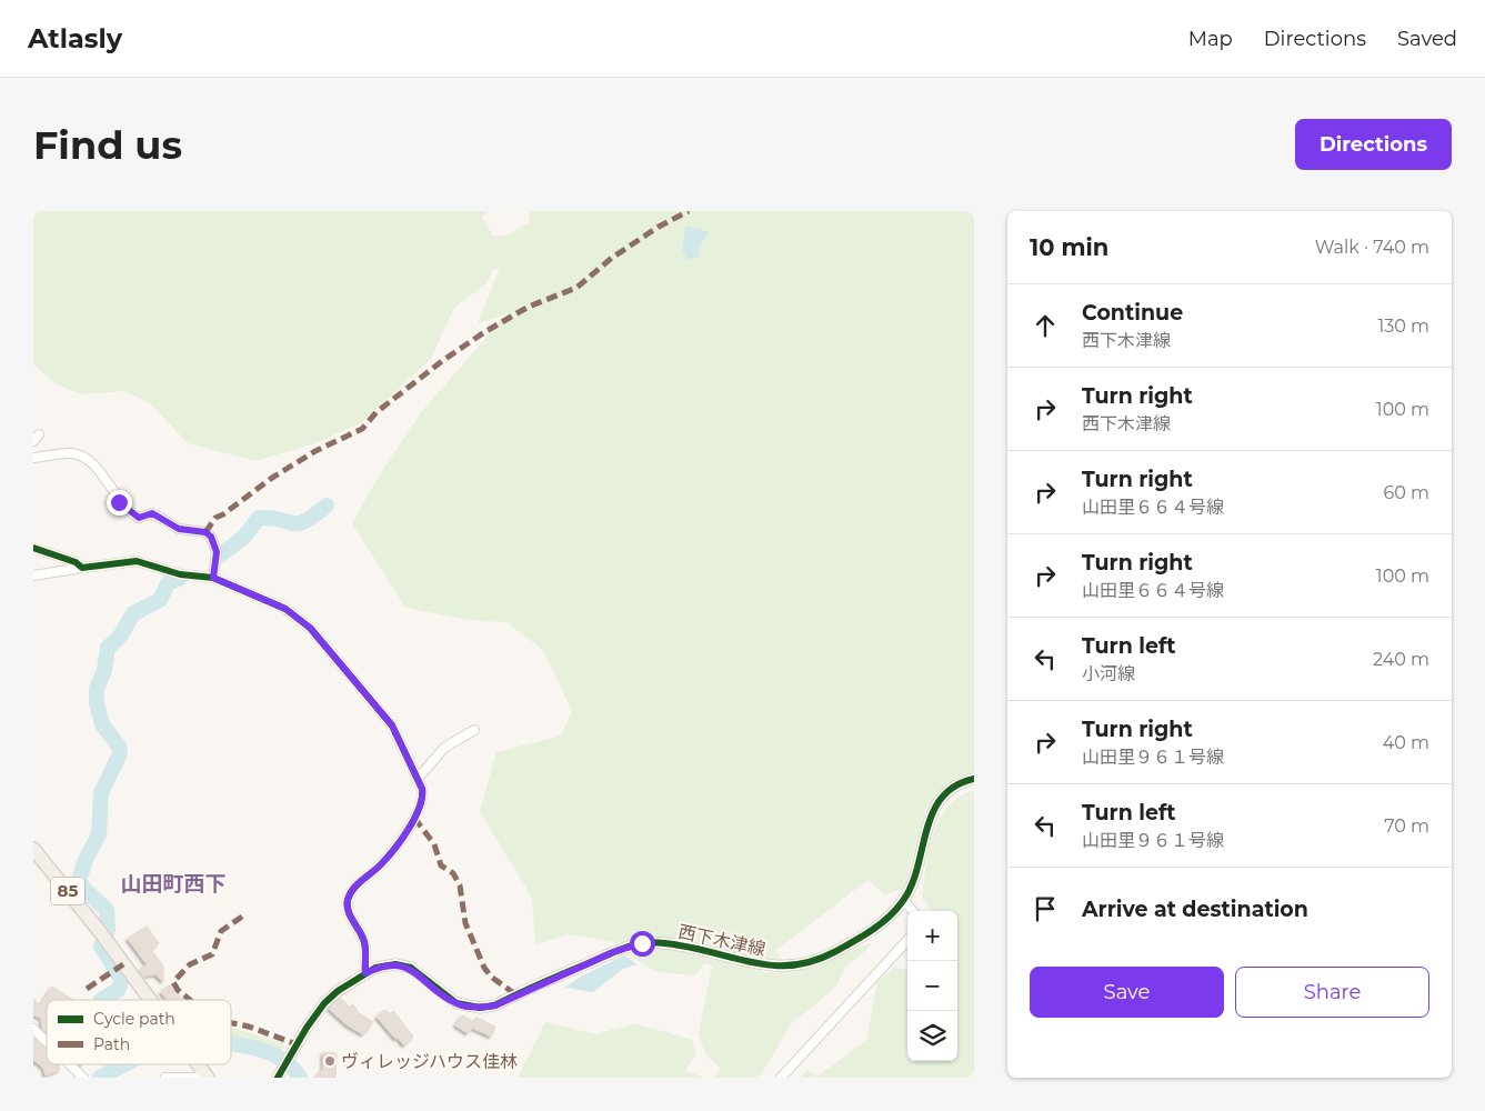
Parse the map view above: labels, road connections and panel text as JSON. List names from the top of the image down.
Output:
{
  "streets": {
    "main road": ["85"],
    "street": ["西下木津線"]
  },
  "districts": ["山田町西下"],
  "places": ["ヴィレッジハウス佳林"],
  "legend": ["Cycle path", "Path"],
  "page": {
    "header": "Atlasly",
    "nav": ["Map", "Directions", "Saved"],
    "buttons": [
      "Directions",
      ["Save", "Share"]
    ],
    "title": "Find us",
    "heading": ["10 min", "Walk · 740 m"],
    "list": [
      ["Continue", "西下木津線", "130 m"],
      ["Turn right", "西下木津線", "100 m"],
      ["Turn right", "山田里６６４号線", "60 m"],
      ["Turn right", "山田里６６４号線", "100 m"],
      ["Turn left", "小河線", "240 m"],
      ["Turn right", "山田里９６１号線", "40 m"],
      ["Turn left", "山田里９６１号線", "70 m"],
      "Arrive at destination"
    ],
    "map_buttons": ["+", "−"]
  }
}
